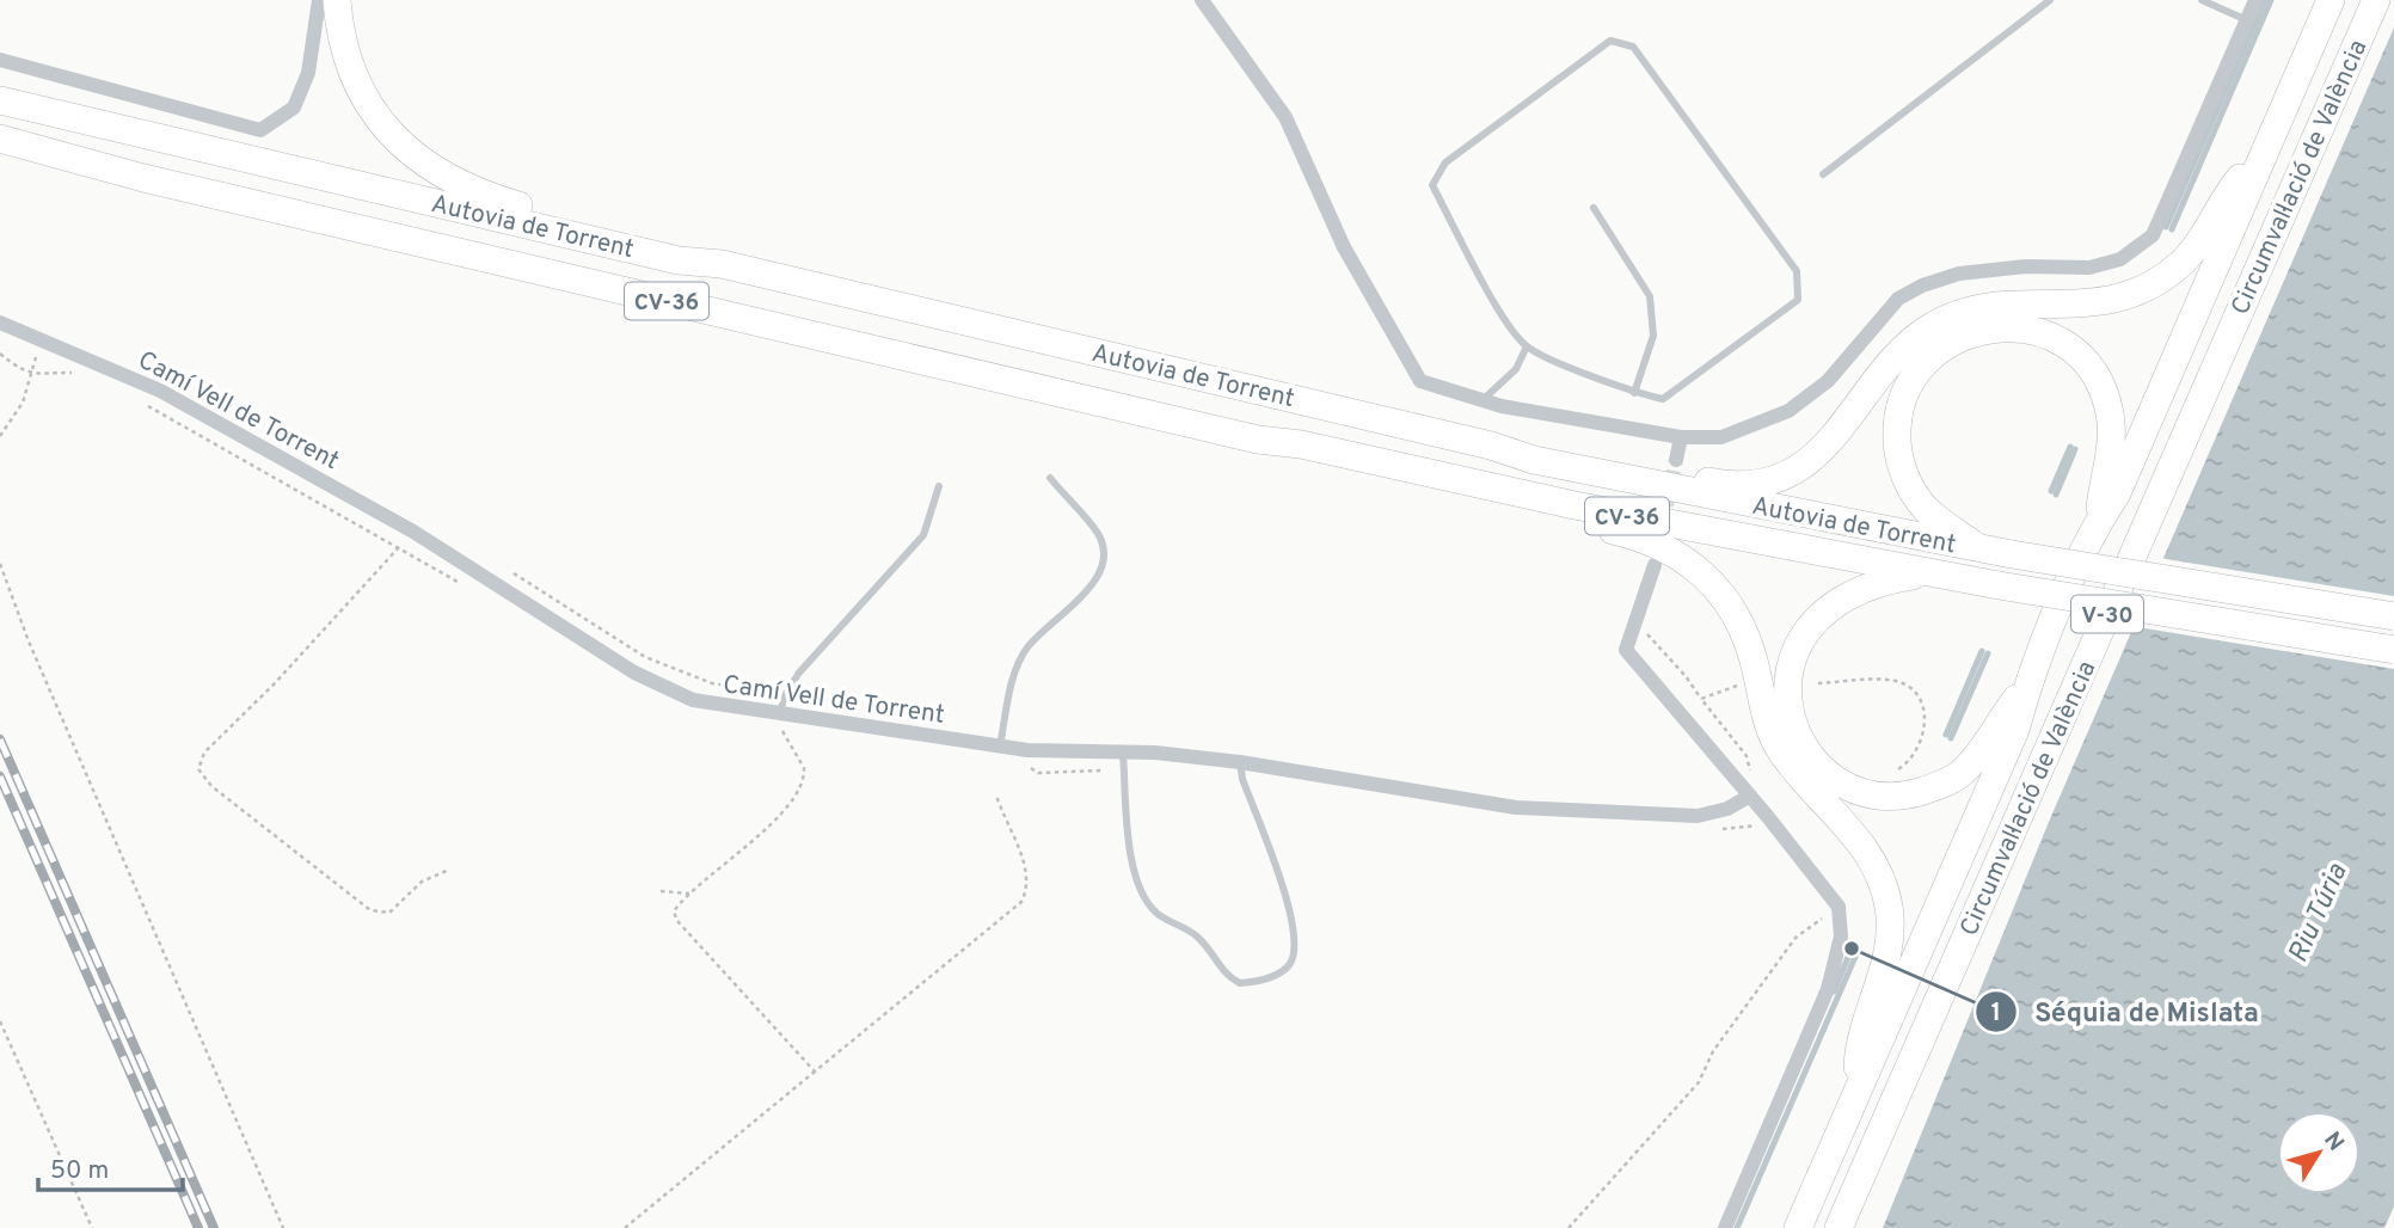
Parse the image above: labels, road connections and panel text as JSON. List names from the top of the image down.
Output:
{
  "streets": {
    "highway": [
      "Circumval·lació de València",
      "Autovia de Torrent",
      "CV-36",
      "V-30"
    ],
    "street": ["Camí Vell de Torrent"]
  },
  "water": ["Riu Túria"],
  "places": ["Séquia de Mislata"],
  "scale_bar": "50 m",
  "north": "top right"
}
